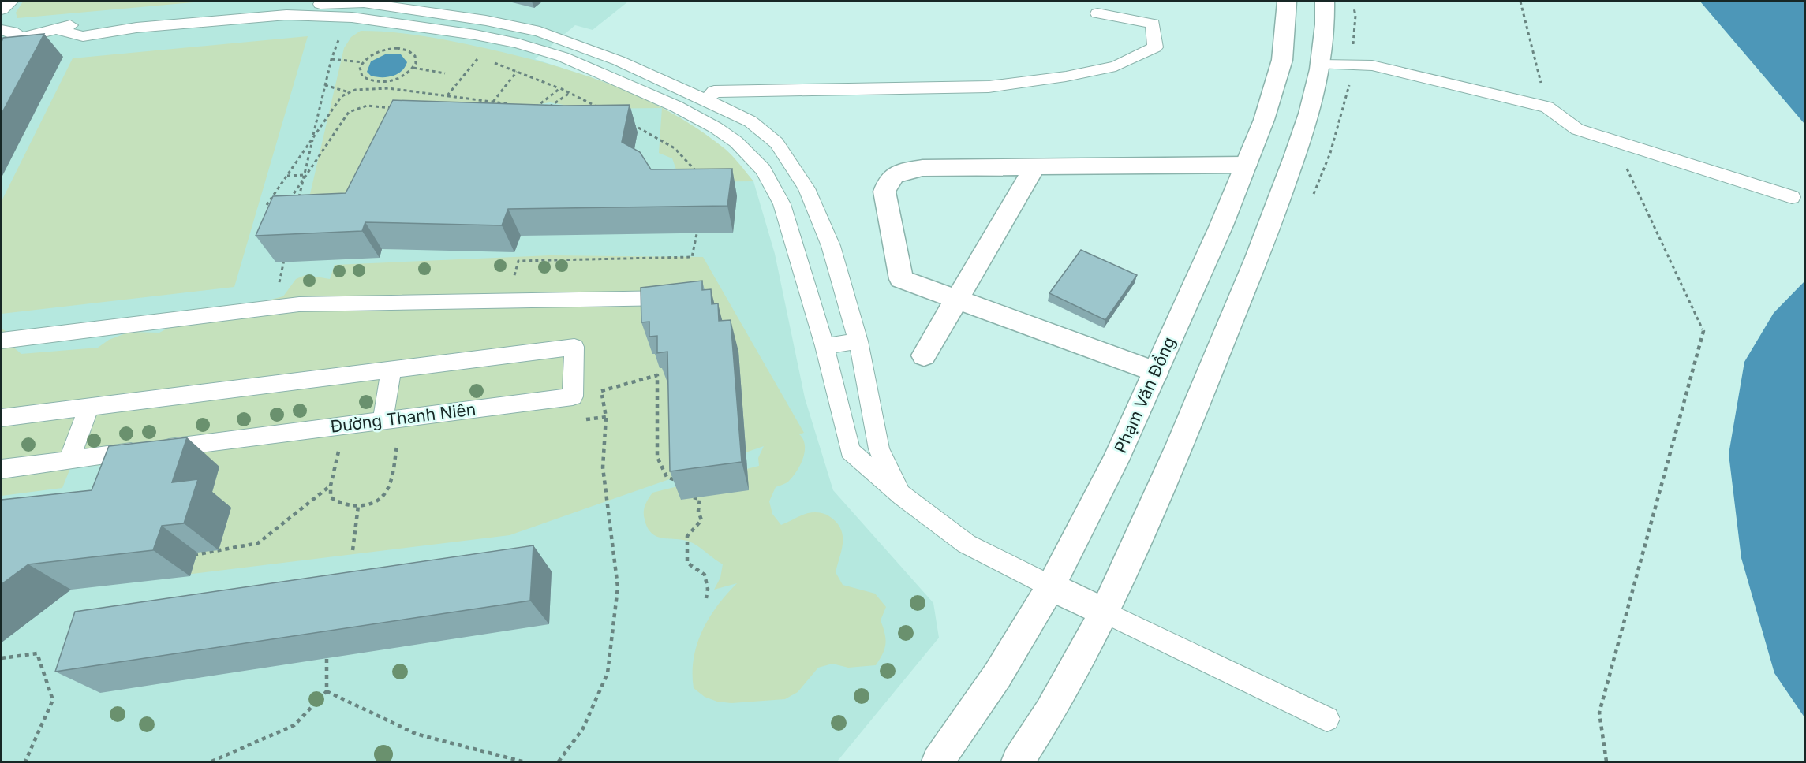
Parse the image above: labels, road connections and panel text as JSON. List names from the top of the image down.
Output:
{
  "streets": {
    "main road": ["Phạm Văn Đồng"],
    "lane": ["Đường Thanh Niên"]
  }
}
